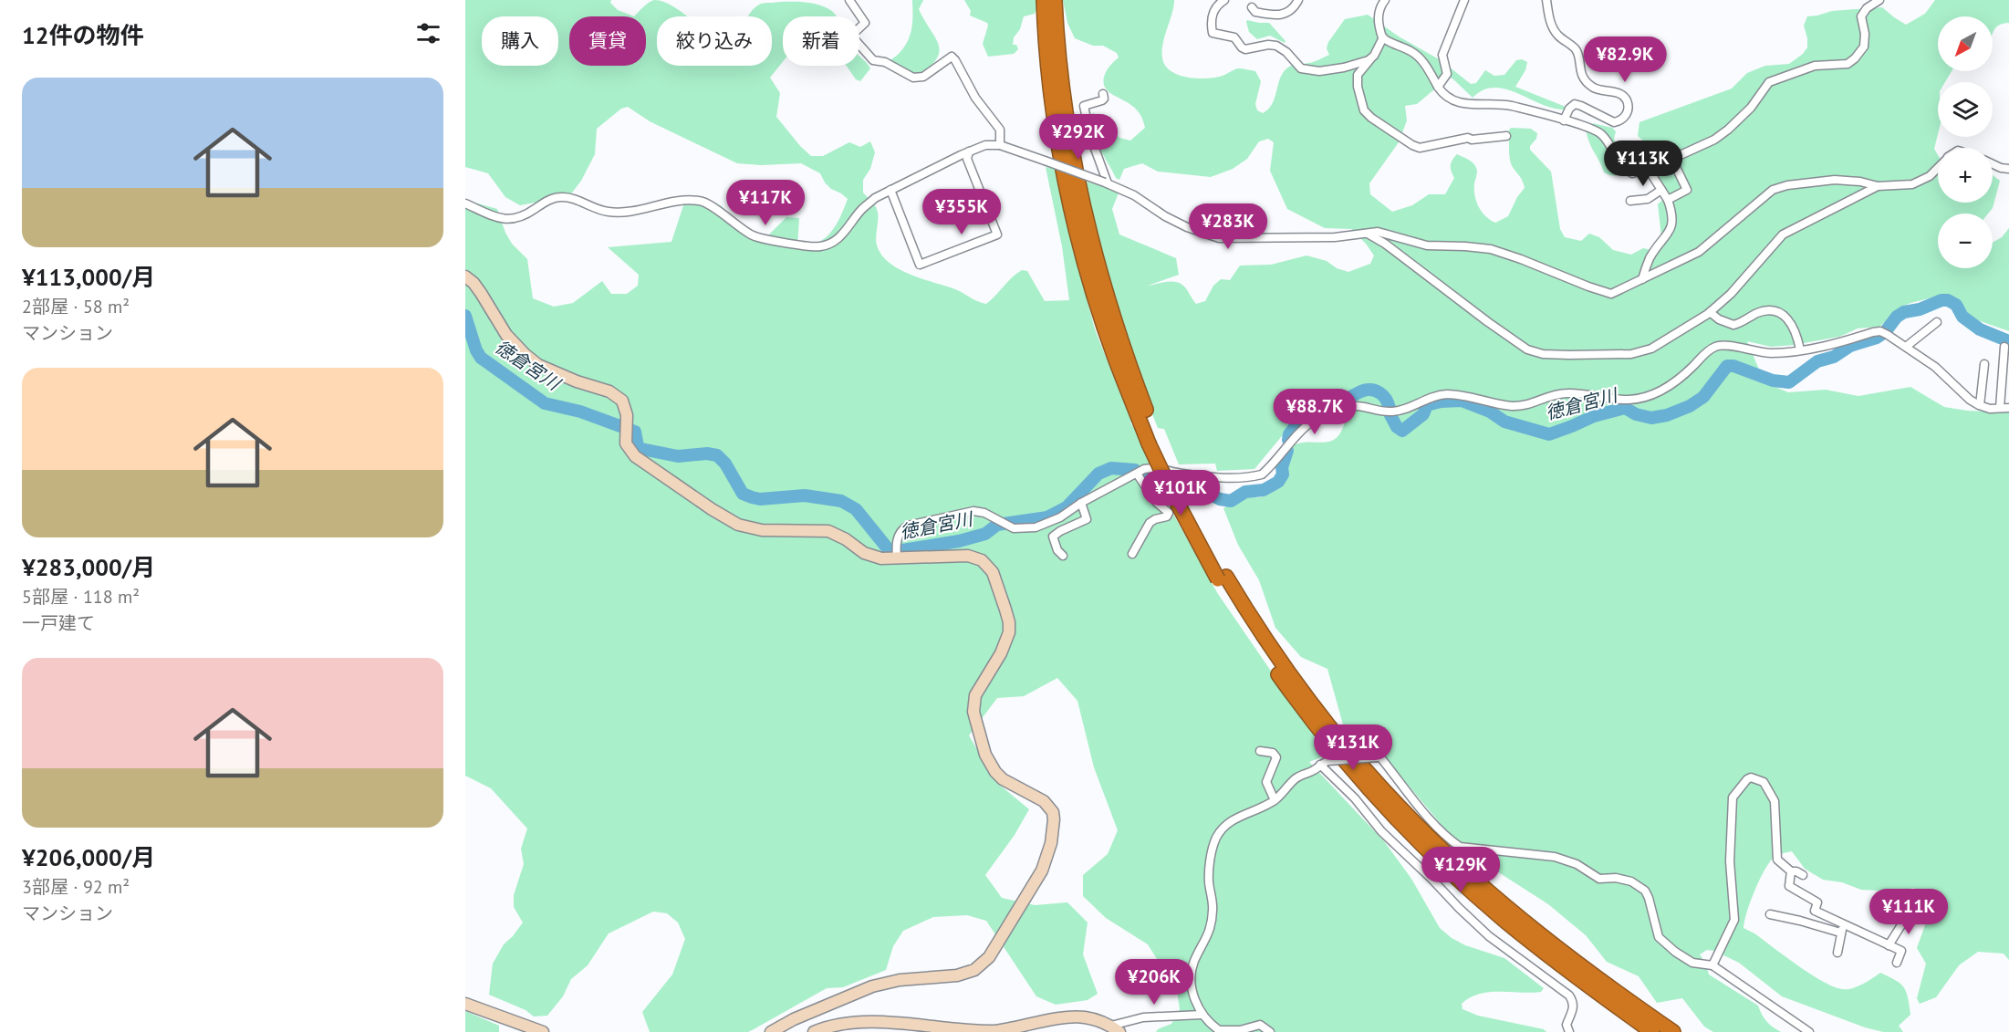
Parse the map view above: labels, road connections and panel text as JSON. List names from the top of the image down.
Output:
{
  "water": ["徳倉宮川"],
  "north": "bottom left",
  "page": {
    "heading": "12件の物件",
    "map_buttons": ["+", "−"],
    "chip": [
      "購入",
      "賃貸",
      "絞り込み",
      "新着"
    ],
    "price": [
      "¥82.9K",
      "¥292K",
      "¥113K",
      "¥117K",
      "¥355K",
      "¥283K",
      "¥88.7K",
      "¥101K",
      "¥131K",
      "¥129K",
      "¥111K",
      "¥206K"
    ],
    "list": [
      {
        "name": "¥113,000/月",
        "note": "2部屋 · 58 m² · マンション"
      },
      {
        "name": "¥283,000/月",
        "note": "5部屋 · 118 m² · 一戸建て"
      },
      {
        "name": "¥206,000/月",
        "note": "3部屋 · 92 m² · マンション"
      }
    ]
  }
}
